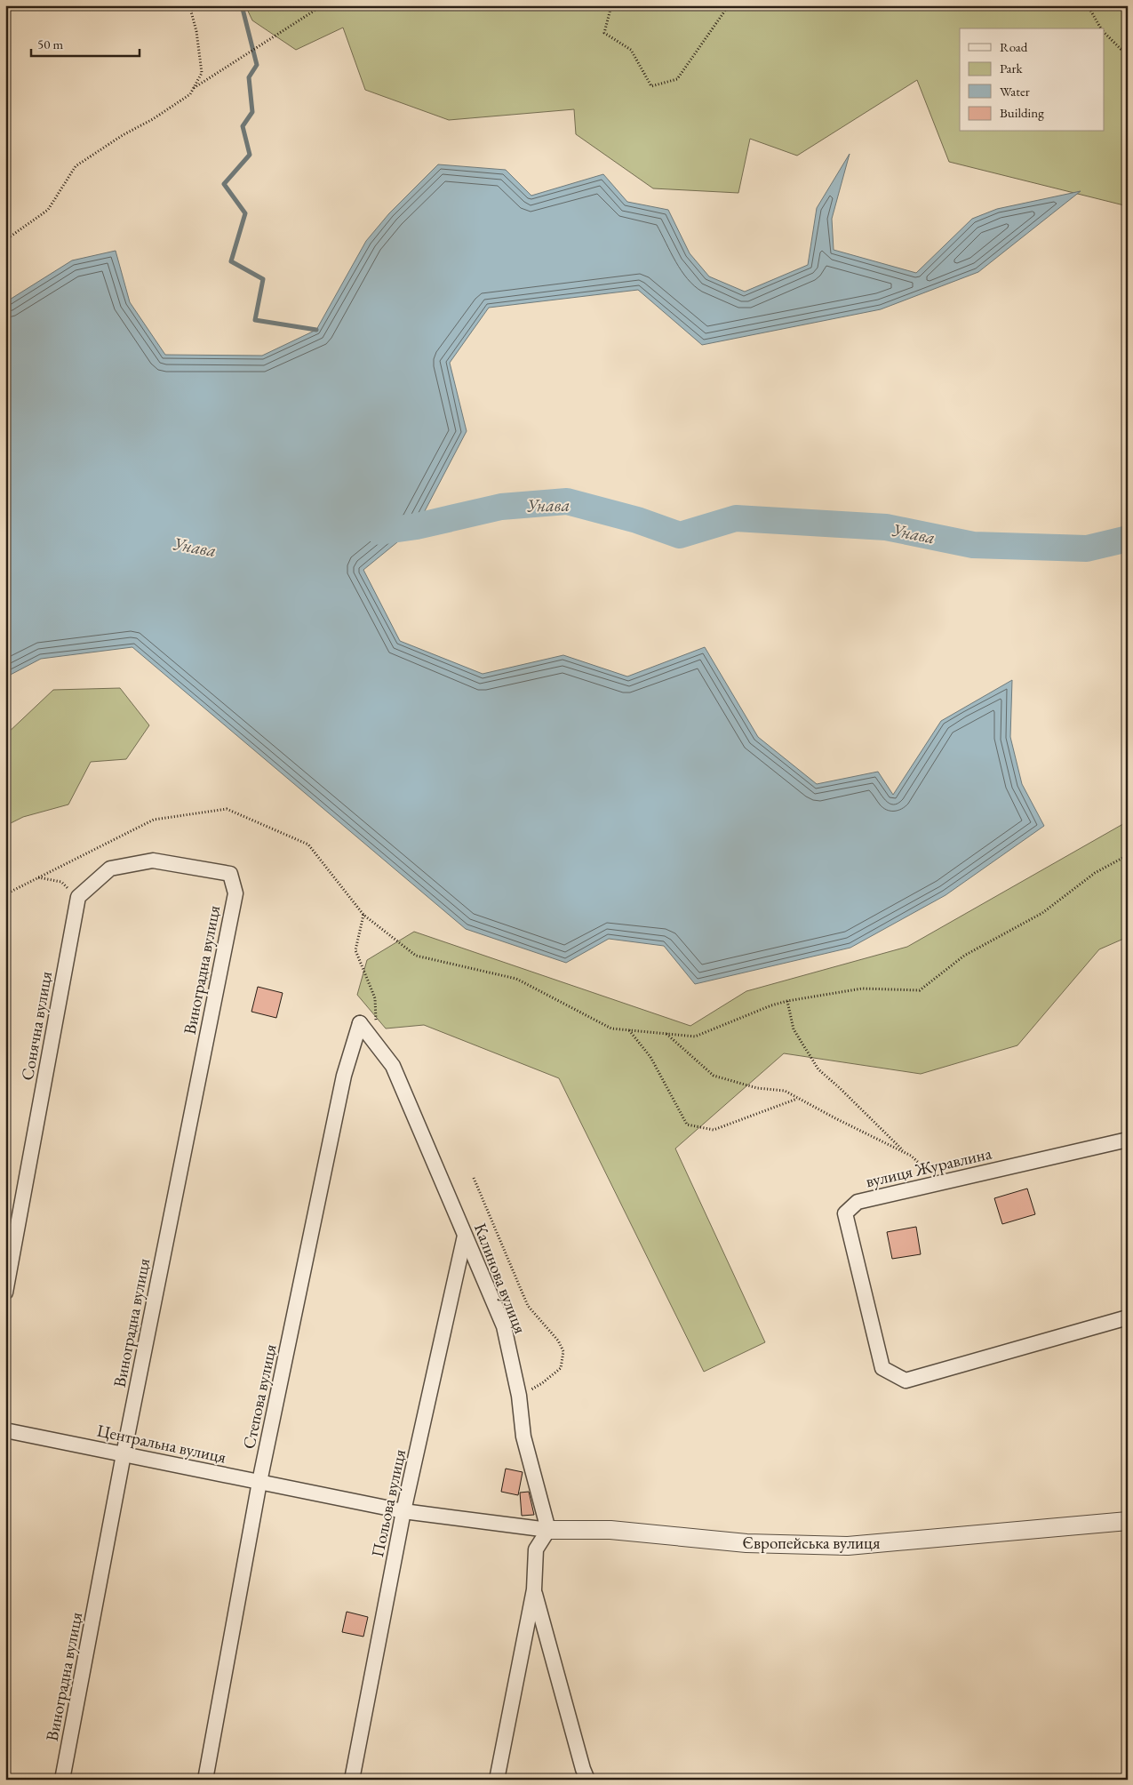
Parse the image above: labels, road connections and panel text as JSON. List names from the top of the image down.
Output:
{
  "streets": {
    "street": [
      "Виноградна вулиця",
      "Сонячна вулиця",
      "вулиця Журавлина",
      "Калинова вулиця",
      "Степова вулиця",
      "Центральна вулиця",
      "Польова вулиця",
      "Європейська вулиця"
    ]
  },
  "crossings": [
    ["Виноградна вулиця", "Сонячна вулиця"],
    ["Виноградна вулиця", "Центральна вулиця"],
    ["Калинова вулиця", "Степова вулиця"],
    ["Калинова вулиця", "Центральна вулиця"],
    ["Калинова вулиця", "Польова вулиця"],
    ["Калинова вулиця", "Європейська вулиця"],
    ["Степова вулиця", "Центральна вулиця"],
    ["Центральна вулиця", "Польова вулиця"],
    ["Центральна вулиця", "Європейська вулиця"]
  ],
  "water": ["Унава"],
  "legend": [
    "Road",
    "Park",
    "Water",
    "Building"
  ],
  "scale_bar": "50 m"
}
